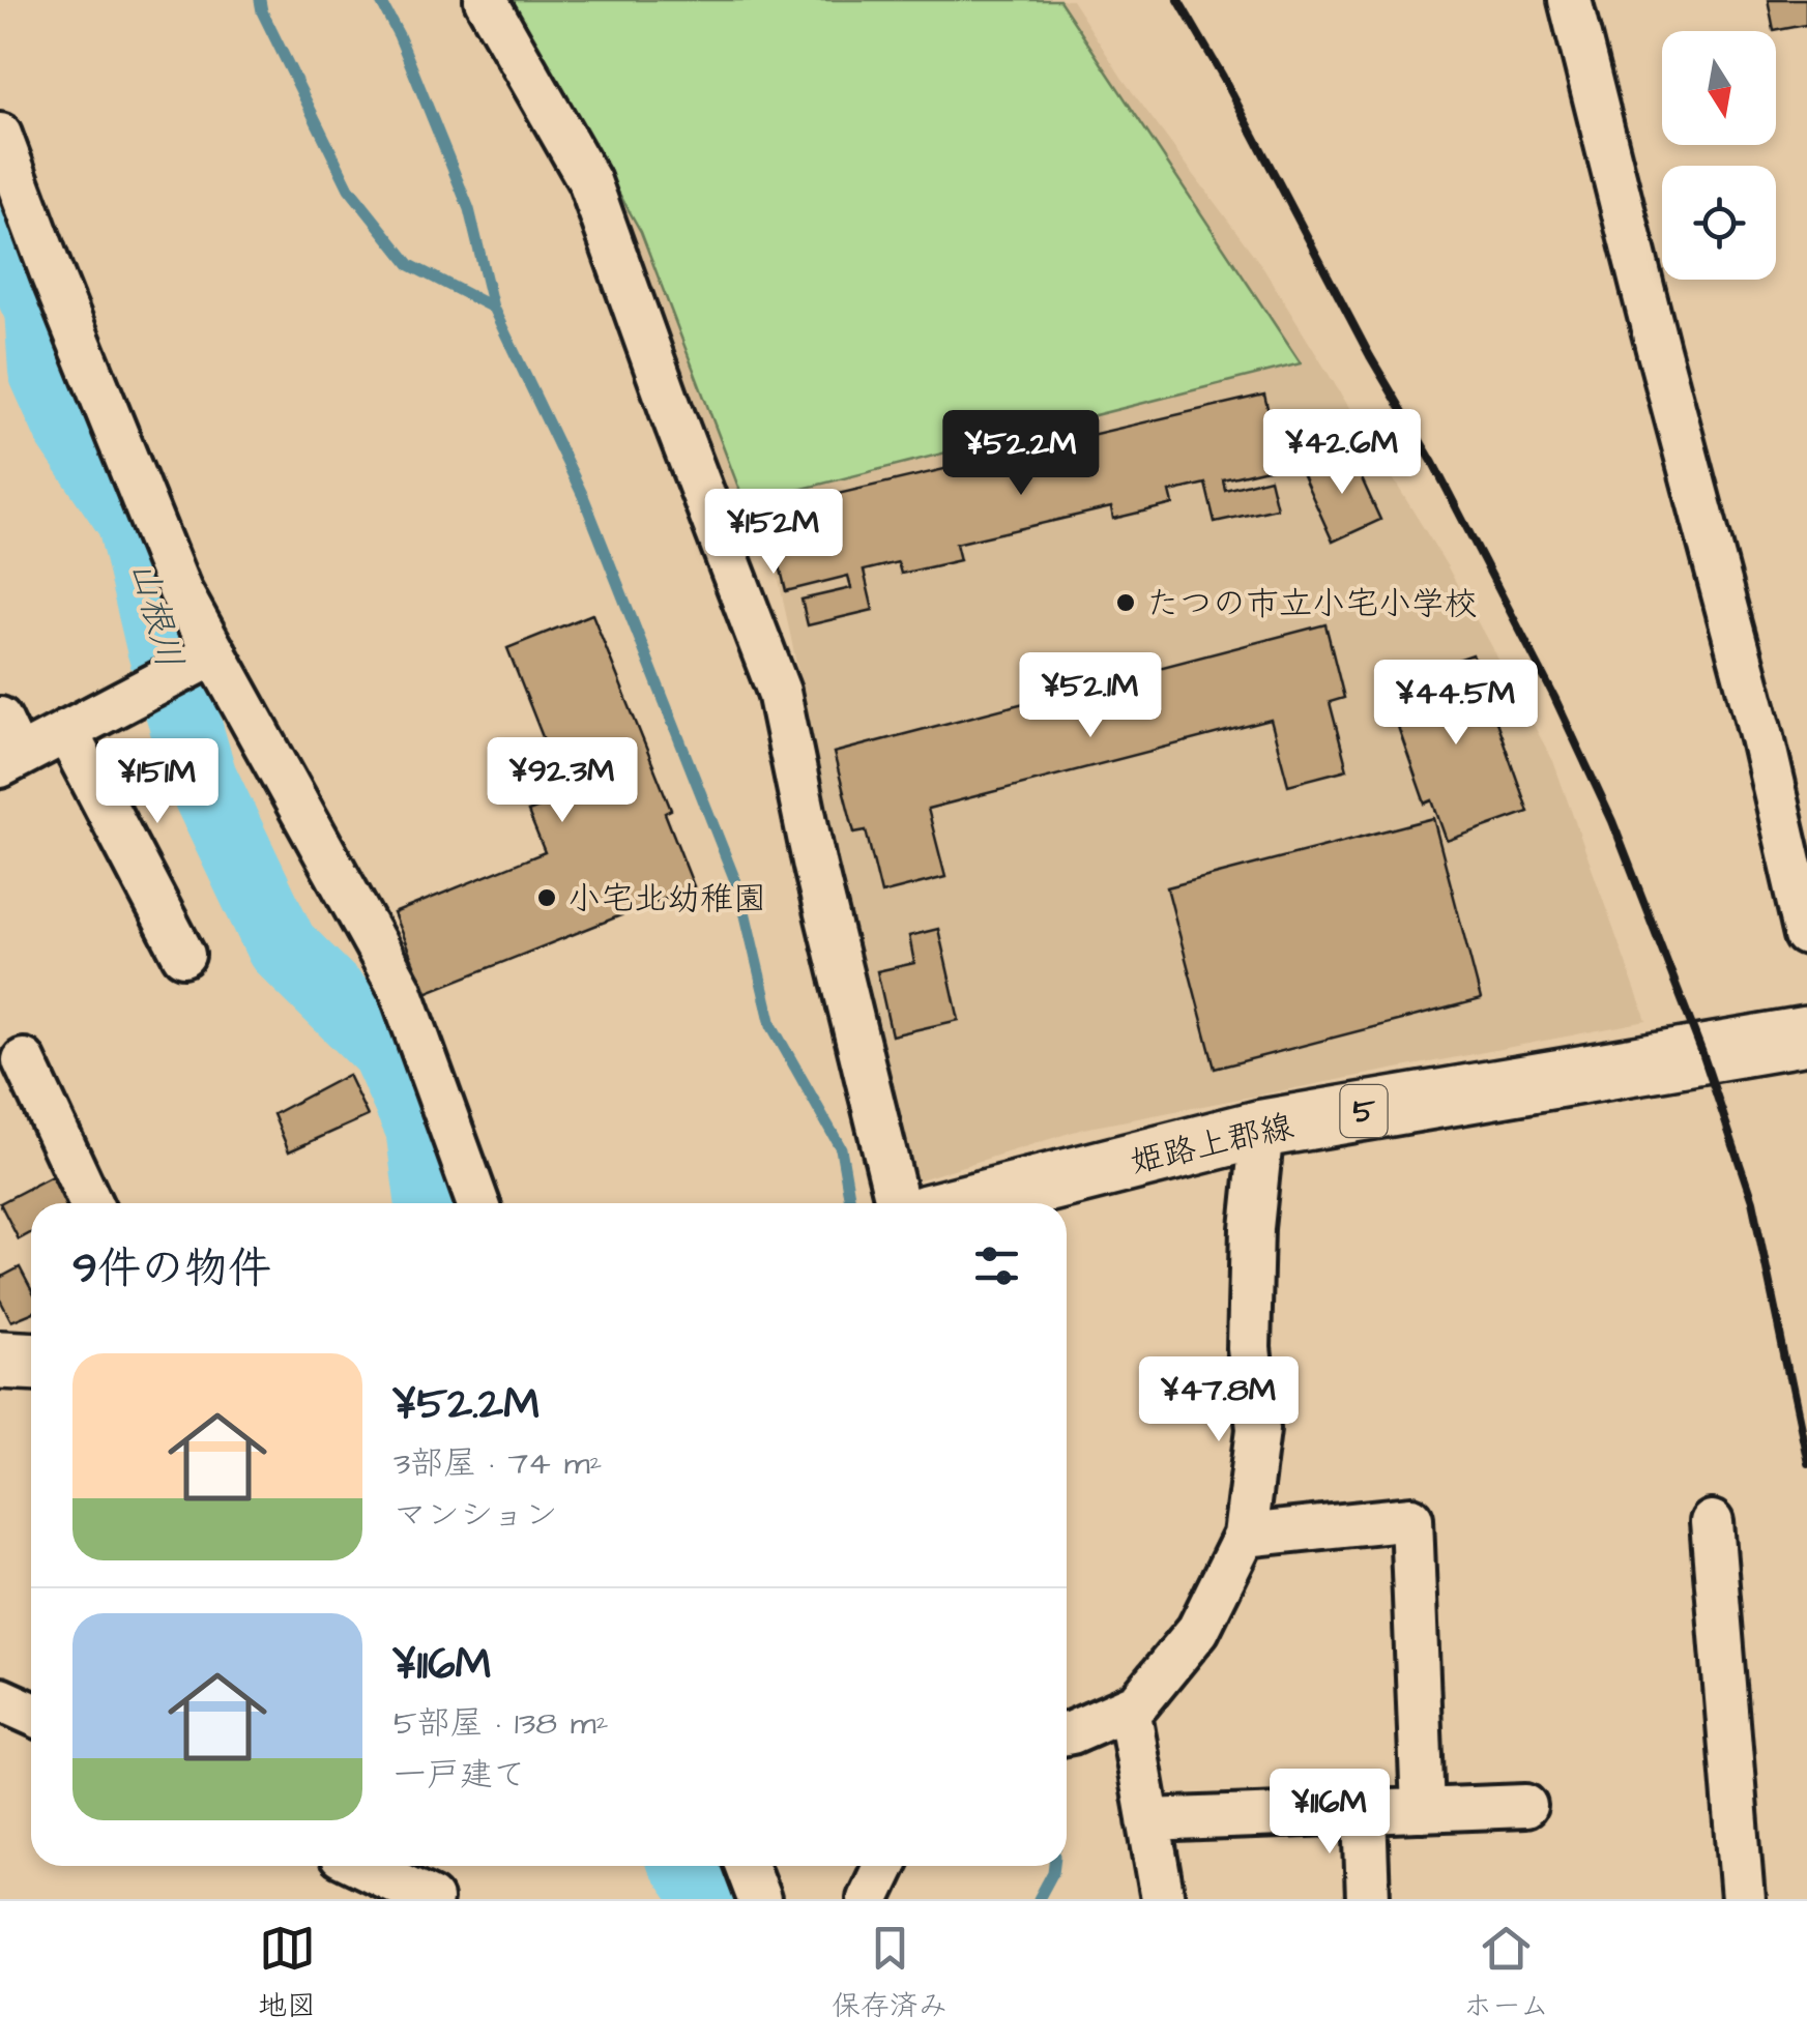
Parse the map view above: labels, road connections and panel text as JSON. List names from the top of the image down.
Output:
{
  "streets": {
    "main road": ["5", "姫路上郡線"]
  },
  "water": ["山根川"],
  "places": ["たつの市立小宅小学校", "小宅北幼稚園"],
  "north": "bottom",
  "page": {
    "price": [
      "¥42.6M",
      "¥52.2M",
      "¥152M",
      "¥52.1M",
      "¥44.5M",
      "¥92.3M",
      "¥151M",
      "¥47.8M",
      "¥116M"
    ],
    "heading": "9件の物件",
    "list": [
      {
        "name": "¥52.2M",
        "note": "3部屋 · 74 m² · マンション"
      },
      {
        "name": "¥116M",
        "note": "5部屋 · 138 m² · 一戸建て"
      }
    ],
    "tabs": ["地図", "保存済み", "ホーム"]
  }
}
